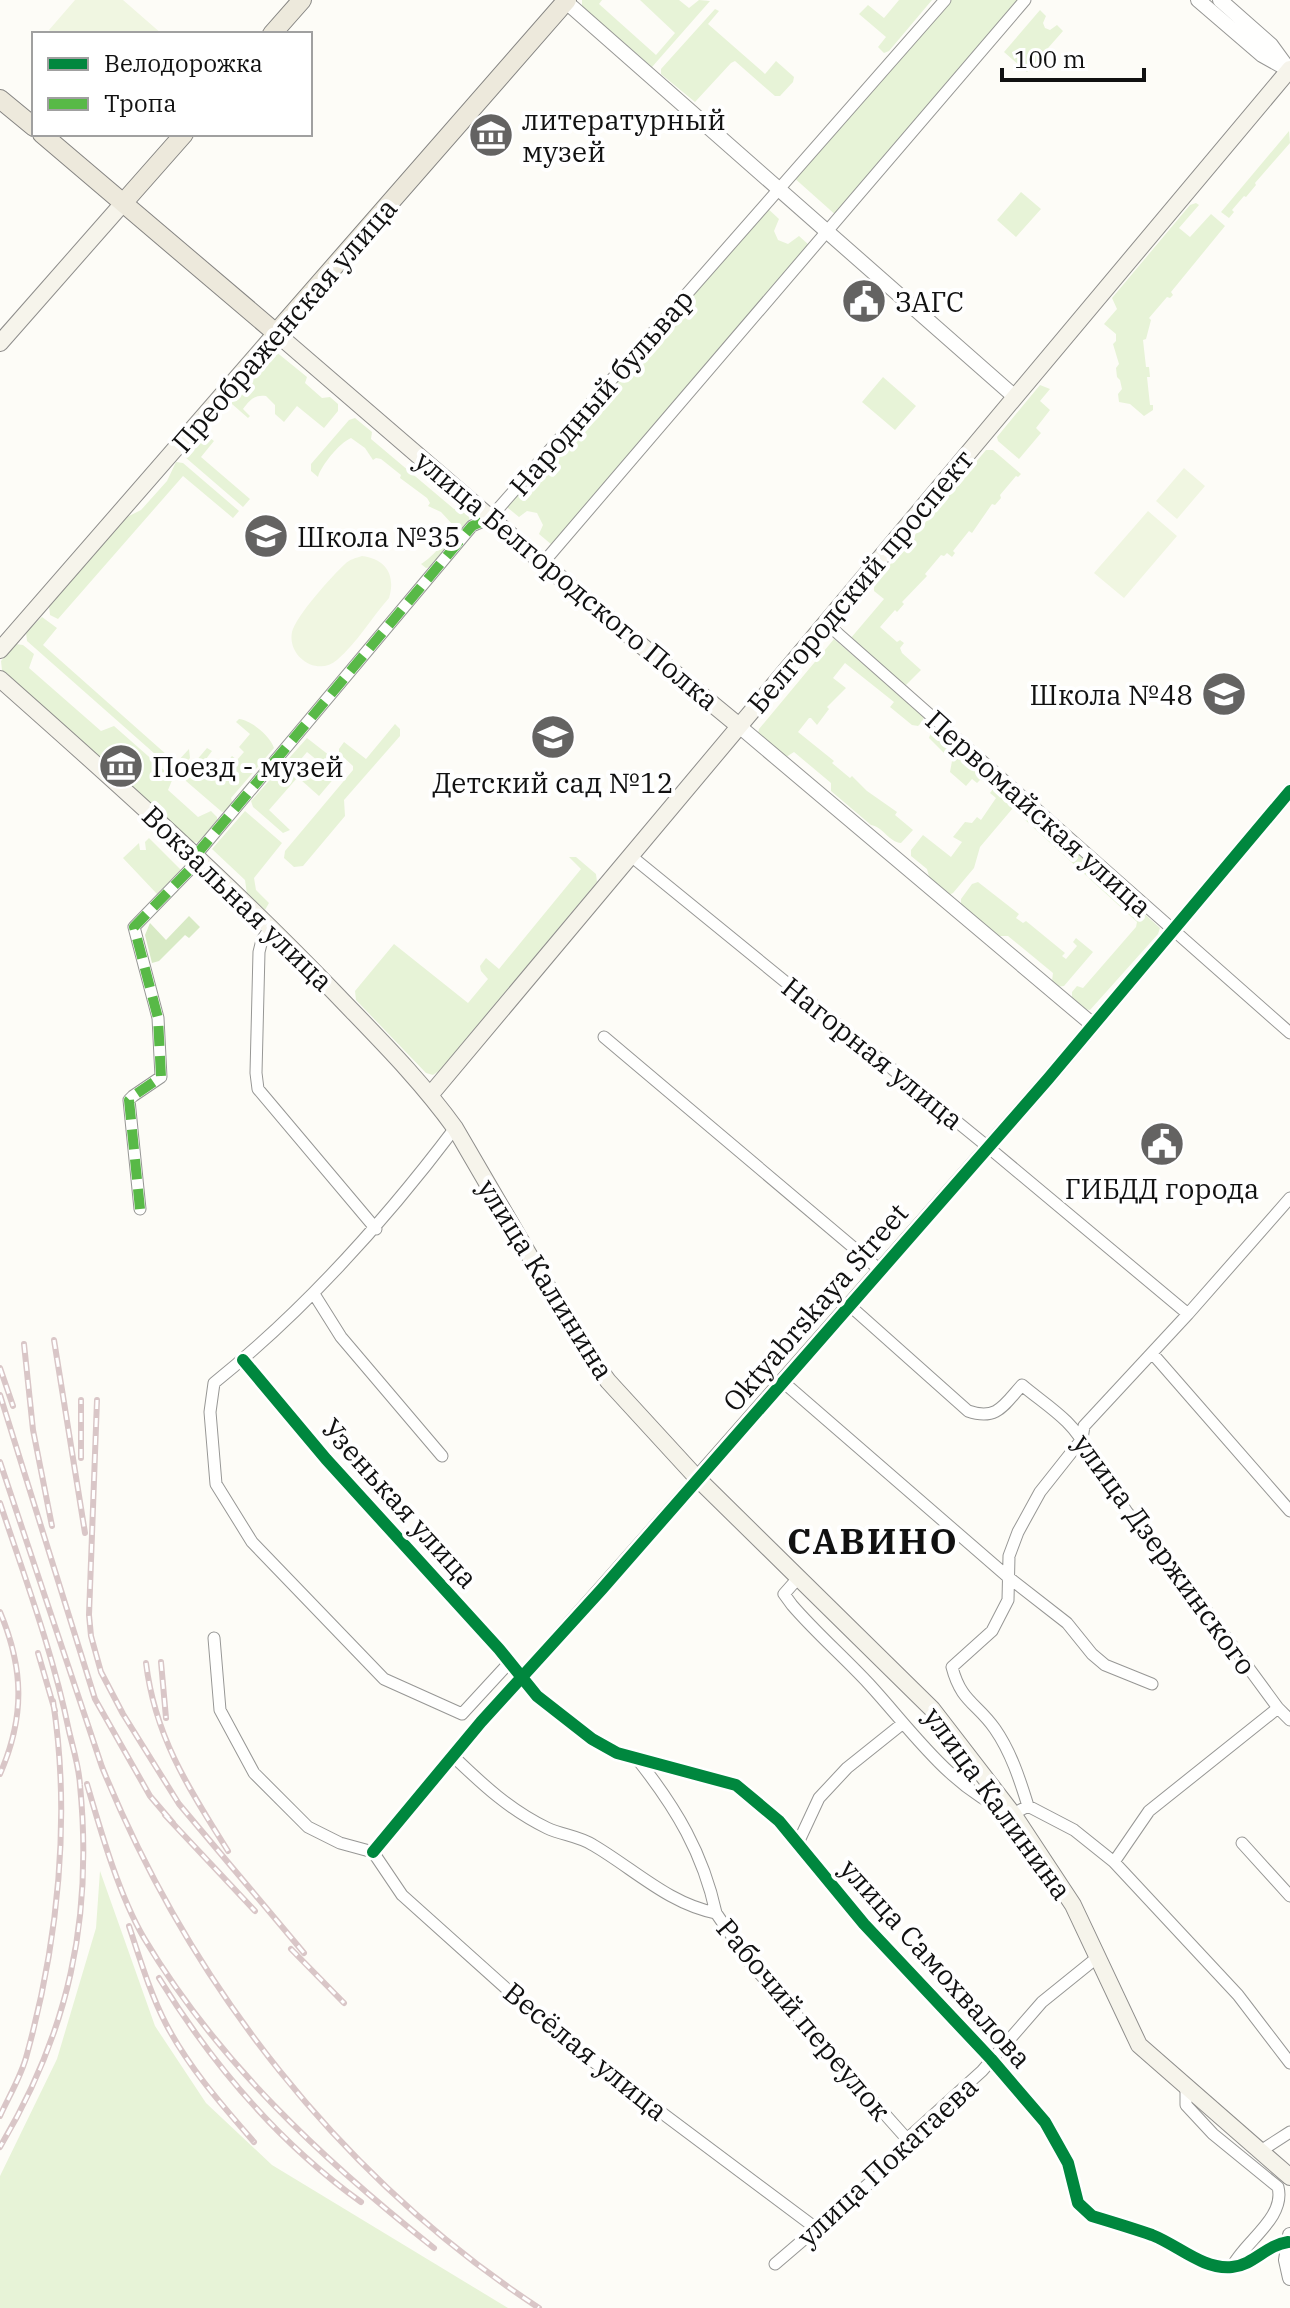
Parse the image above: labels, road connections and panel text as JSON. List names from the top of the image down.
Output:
{
  "streets": {
    "main road": [
      "Преображенская улица",
      "улица Белгородского Полка",
      "Белгородский проспект",
      "Вокзальная улица",
      "улица Калинина"
    ],
    "street": [
      "Народный бульвар",
      "Первомайская улица",
      "Нагорная улица",
      "Oktyabrskaya Street",
      "Узенькая улица",
      "улица Дзержинского",
      "улица Самохвалова",
      "Рабочий переулок",
      "Весёлая улица",
      "улица Покатаева"
    ]
  },
  "crossings": [
    ["Преображенская улица", "улица Белгородского Полка"],
    ["Народный бульвар", "улица Белгородского Полка"],
    ["Народный бульвар", "Вокзальная улица"],
    ["улица Белгородского Полка", "Белгородский проспект"],
    ["улица Белгородского Полка", "Oktyabrskaya Street"],
    ["Белгородский проспект", "Первомайская улица"],
    ["Белгородский проспект", "Вокзальная улица"],
    ["Белгородский проспект", "Нагорная улица"],
    ["Белгородский проспект", "улица Калинина"],
    ["Первомайская улица", "Oktyabrskaya Street"],
    ["Вокзальная улица", "улица Калинина"],
    ["Нагорная улица", "Oktyabrskaya Street"],
    ["улица Калинина", "Oktyabrskaya Street"],
    ["улица Калинина", "улица Покатаева"],
    ["Oktyabrskaya Street", "Узенькая улица"],
    ["Oktyabrskaya Street", "улица Дзержинского"],
    ["Oktyabrskaya Street", "улица Самохвалова"],
    ["Oktyabrskaya Street", "Рабочий переулок"],
    ["Oktyabrskaya Street", "Весёлая улица"],
    ["Узенькая улица", "улица Самохвалова"],
    ["улица Самохвалова", "улица Покатаева"],
    ["Рабочий переулок", "улица Покатаева"],
    ["Весёлая улица", "улица Покатаева"]
  ],
  "districts": ["САВИНО"],
  "places": {
    "museum": ["литературный музей", "Поезд - музей"],
    "public building": ["ЗАГС", "ГИБДД города"],
    "school or university": ["Школа №35", "Школа №48", "Детский сад №12"]
  },
  "legend": ["Велодорожка", "Тропа"],
  "scale_bar": "100 m"
}
